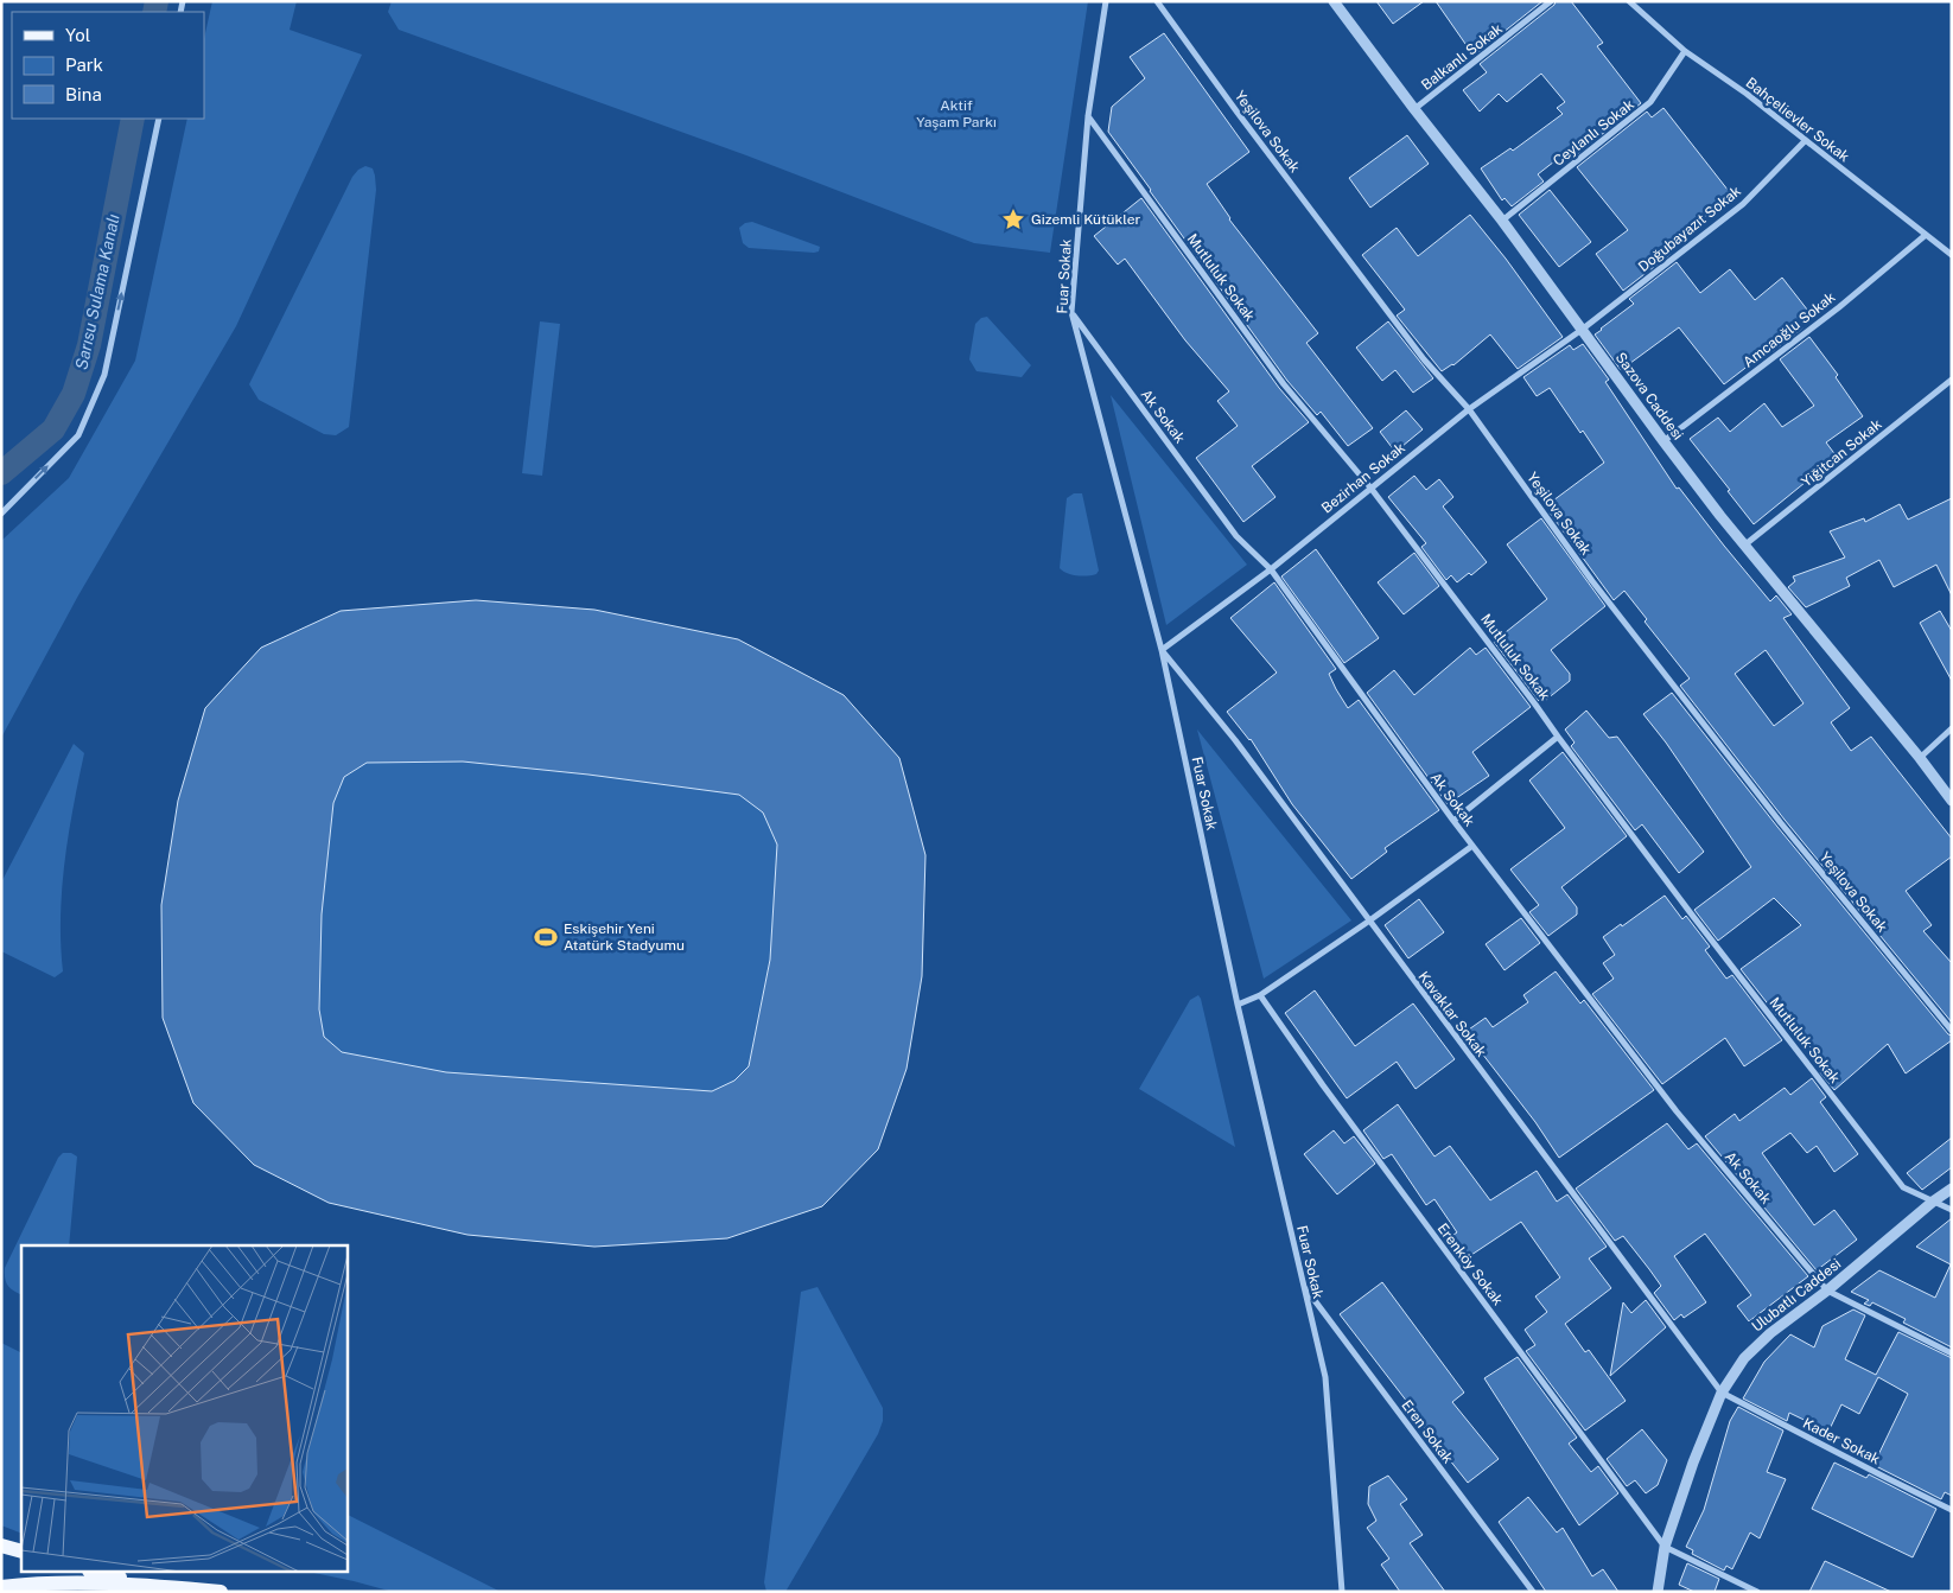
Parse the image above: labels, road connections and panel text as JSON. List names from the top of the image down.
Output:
{
  "streets": {
    "street": [
      "Balkanlı Sokak",
      "Bahçelievler Sokak",
      "Yeşilova Sokak",
      "Ceylanlı Sokak",
      "Doğubayazıt Sokak",
      "Fuar Sokak",
      "Mutluluk Sokak",
      "Amcaoğlu Sokak",
      "Sazova Caddesi",
      "Ak Sokak",
      "Yiğitcan Sokak",
      "Bezirhan Sokak",
      "Kavaklar Sokak",
      "Erenköy Sokak",
      "Ulubatlı Caddesi",
      "Eren Sokak",
      "Kader Sokak"
    ]
  },
  "crossings": [
    ["Balkanlı Sokak", "Sazova Caddesi"],
    ["Bahçelievler Sokak", "Ceylanlı Sokak"],
    ["Bahçelievler Sokak", "Doğubayazıt Sokak"],
    ["Bahçelievler Sokak", "Amcaoğlu Sokak"],
    ["Yeşilova Sokak", "Bezirhan Sokak"],
    ["Ceylanlı Sokak", "Sazova Caddesi"],
    ["Doğubayazıt Sokak", "Sazova Caddesi"],
    ["Doğubayazıt Sokak", "Bezirhan Sokak"],
    ["Fuar Sokak", "Mutluluk Sokak"],
    ["Fuar Sokak", "Ak Sokak"],
    ["Fuar Sokak", "Bezirhan Sokak"],
    ["Fuar Sokak", "Kavaklar Sokak"],
    ["Fuar Sokak", "Eren Sokak"],
    ["Mutluluk Sokak", "Bezirhan Sokak"],
    ["Mutluluk Sokak", "Ulubatlı Caddesi"],
    ["Amcaoğlu Sokak", "Sazova Caddesi"],
    ["Sazova Caddesi", "Yiğitcan Sokak"],
    ["Sazova Caddesi", "Bezirhan Sokak"],
    ["Ak Sokak", "Bezirhan Sokak"],
    ["Ak Sokak", "Ulubatlı Caddesi"],
    ["Bezirhan Sokak", "Kavaklar Sokak"],
    ["Kavaklar Sokak", "Ulubatlı Caddesi"],
    ["Kavaklar Sokak", "Kader Sokak"],
    ["Erenköy Sokak", "Ulubatlı Caddesi"],
    ["Ulubatlı Caddesi", "Kader Sokak"]
  ],
  "water": ["Sarısu Sulama Kanalı"],
  "parks": ["Aktif Yaşam Parkı"],
  "places": {
    "place": ["Gizemli Kütükler"],
    "sports": ["Eskişehir Yeni Atatürk Stadyumu"]
  },
  "legend": ["Yol", "Park", "Bina"]
}
